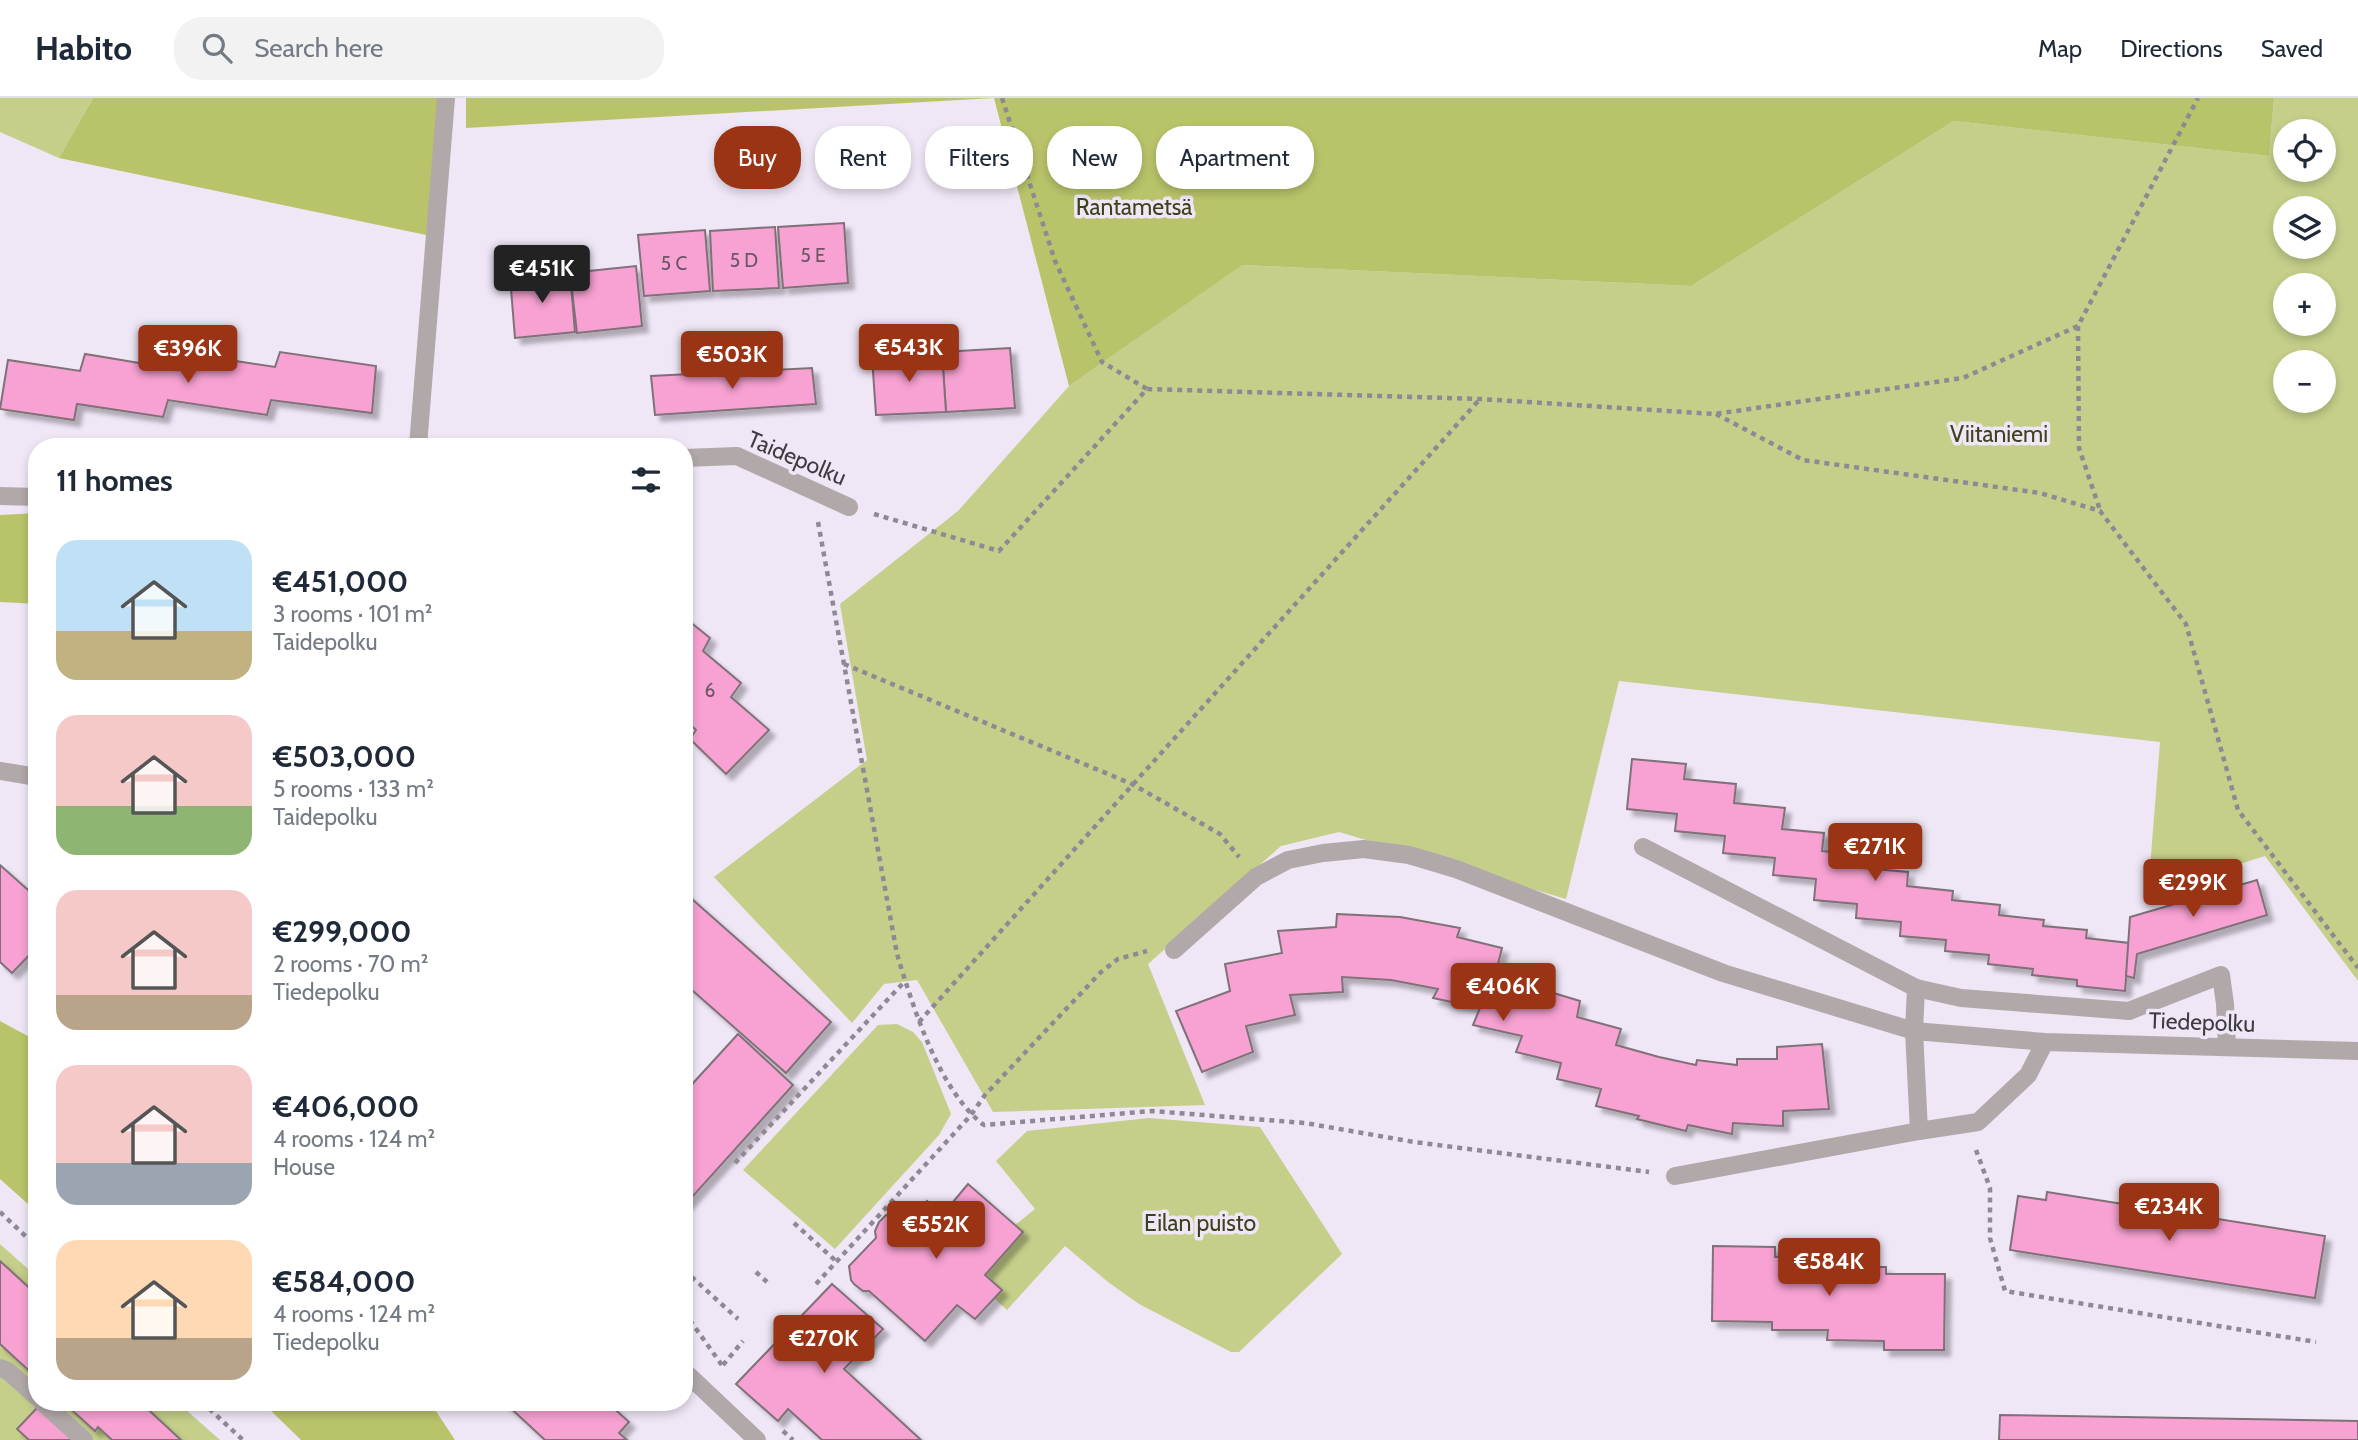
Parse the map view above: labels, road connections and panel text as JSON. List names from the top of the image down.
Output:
{
  "streets": {
    "street": ["Taidepolku", "Tiedepolku"]
  },
  "parks": ["Rantametsä", "Viitaniemi", "Eilan puisto"],
  "house_numbers": [
    "5 E",
    "5 D",
    "5 C",
    "6"
  ],
  "page": {
    "header": "Habito",
    "search": "Search here",
    "nav": ["Map", "Directions", "Saved"],
    "map_buttons": ["+", "−"],
    "chip": [
      "Buy",
      "Rent",
      "Filters",
      "New",
      "Apartment"
    ],
    "price": [
      "€451K",
      "€543K",
      "€396K",
      "€503K",
      "€271K",
      "€299K",
      "€406K",
      "€234K",
      "€552K",
      "€584K",
      "€270K"
    ],
    "heading": "11 homes",
    "list": [
      {
        "name": "€451,000",
        "note": "3 rooms · 101 m² · Taidepolku"
      },
      {
        "name": "€503,000",
        "note": "5 rooms · 133 m² · Taidepolku"
      },
      {
        "name": "€299,000",
        "note": "2 rooms · 70 m² · Tiedepolku"
      },
      {
        "name": "€406,000",
        "note": "4 rooms · 124 m² · House"
      },
      {
        "name": "€584,000",
        "note": "4 rooms · 124 m² · Tiedepolku"
      }
    ]
  }
}
